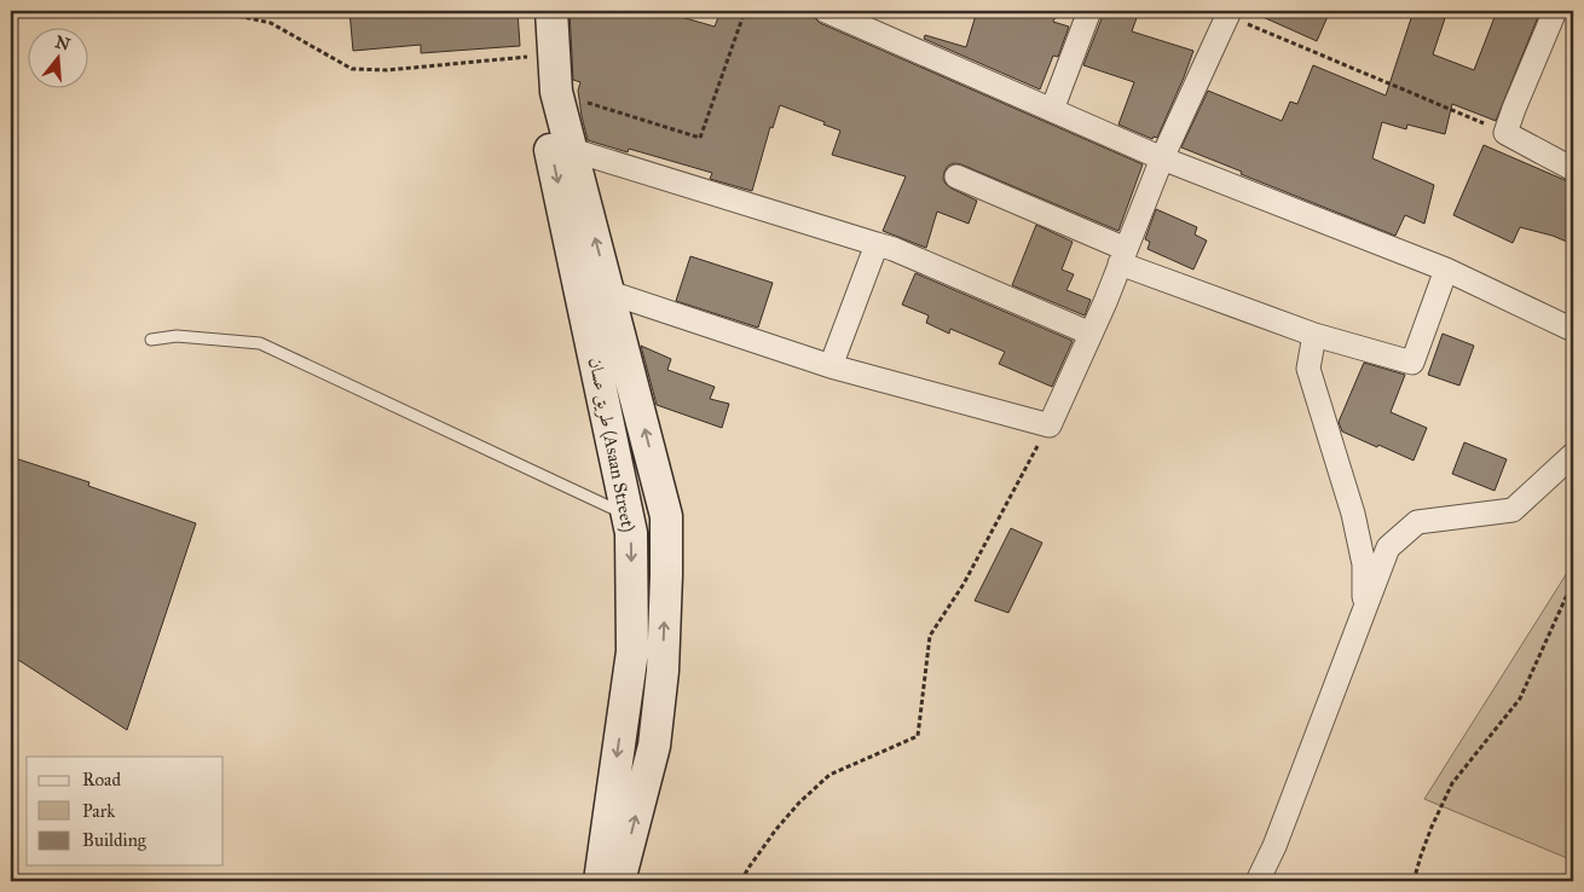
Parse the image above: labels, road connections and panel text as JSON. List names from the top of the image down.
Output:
{
  "streets": {
    "street": ["طريق عسان (Asaan Street)"]
  },
  "legend": ["Road", "Park", "Building"],
  "north": "top"
}
